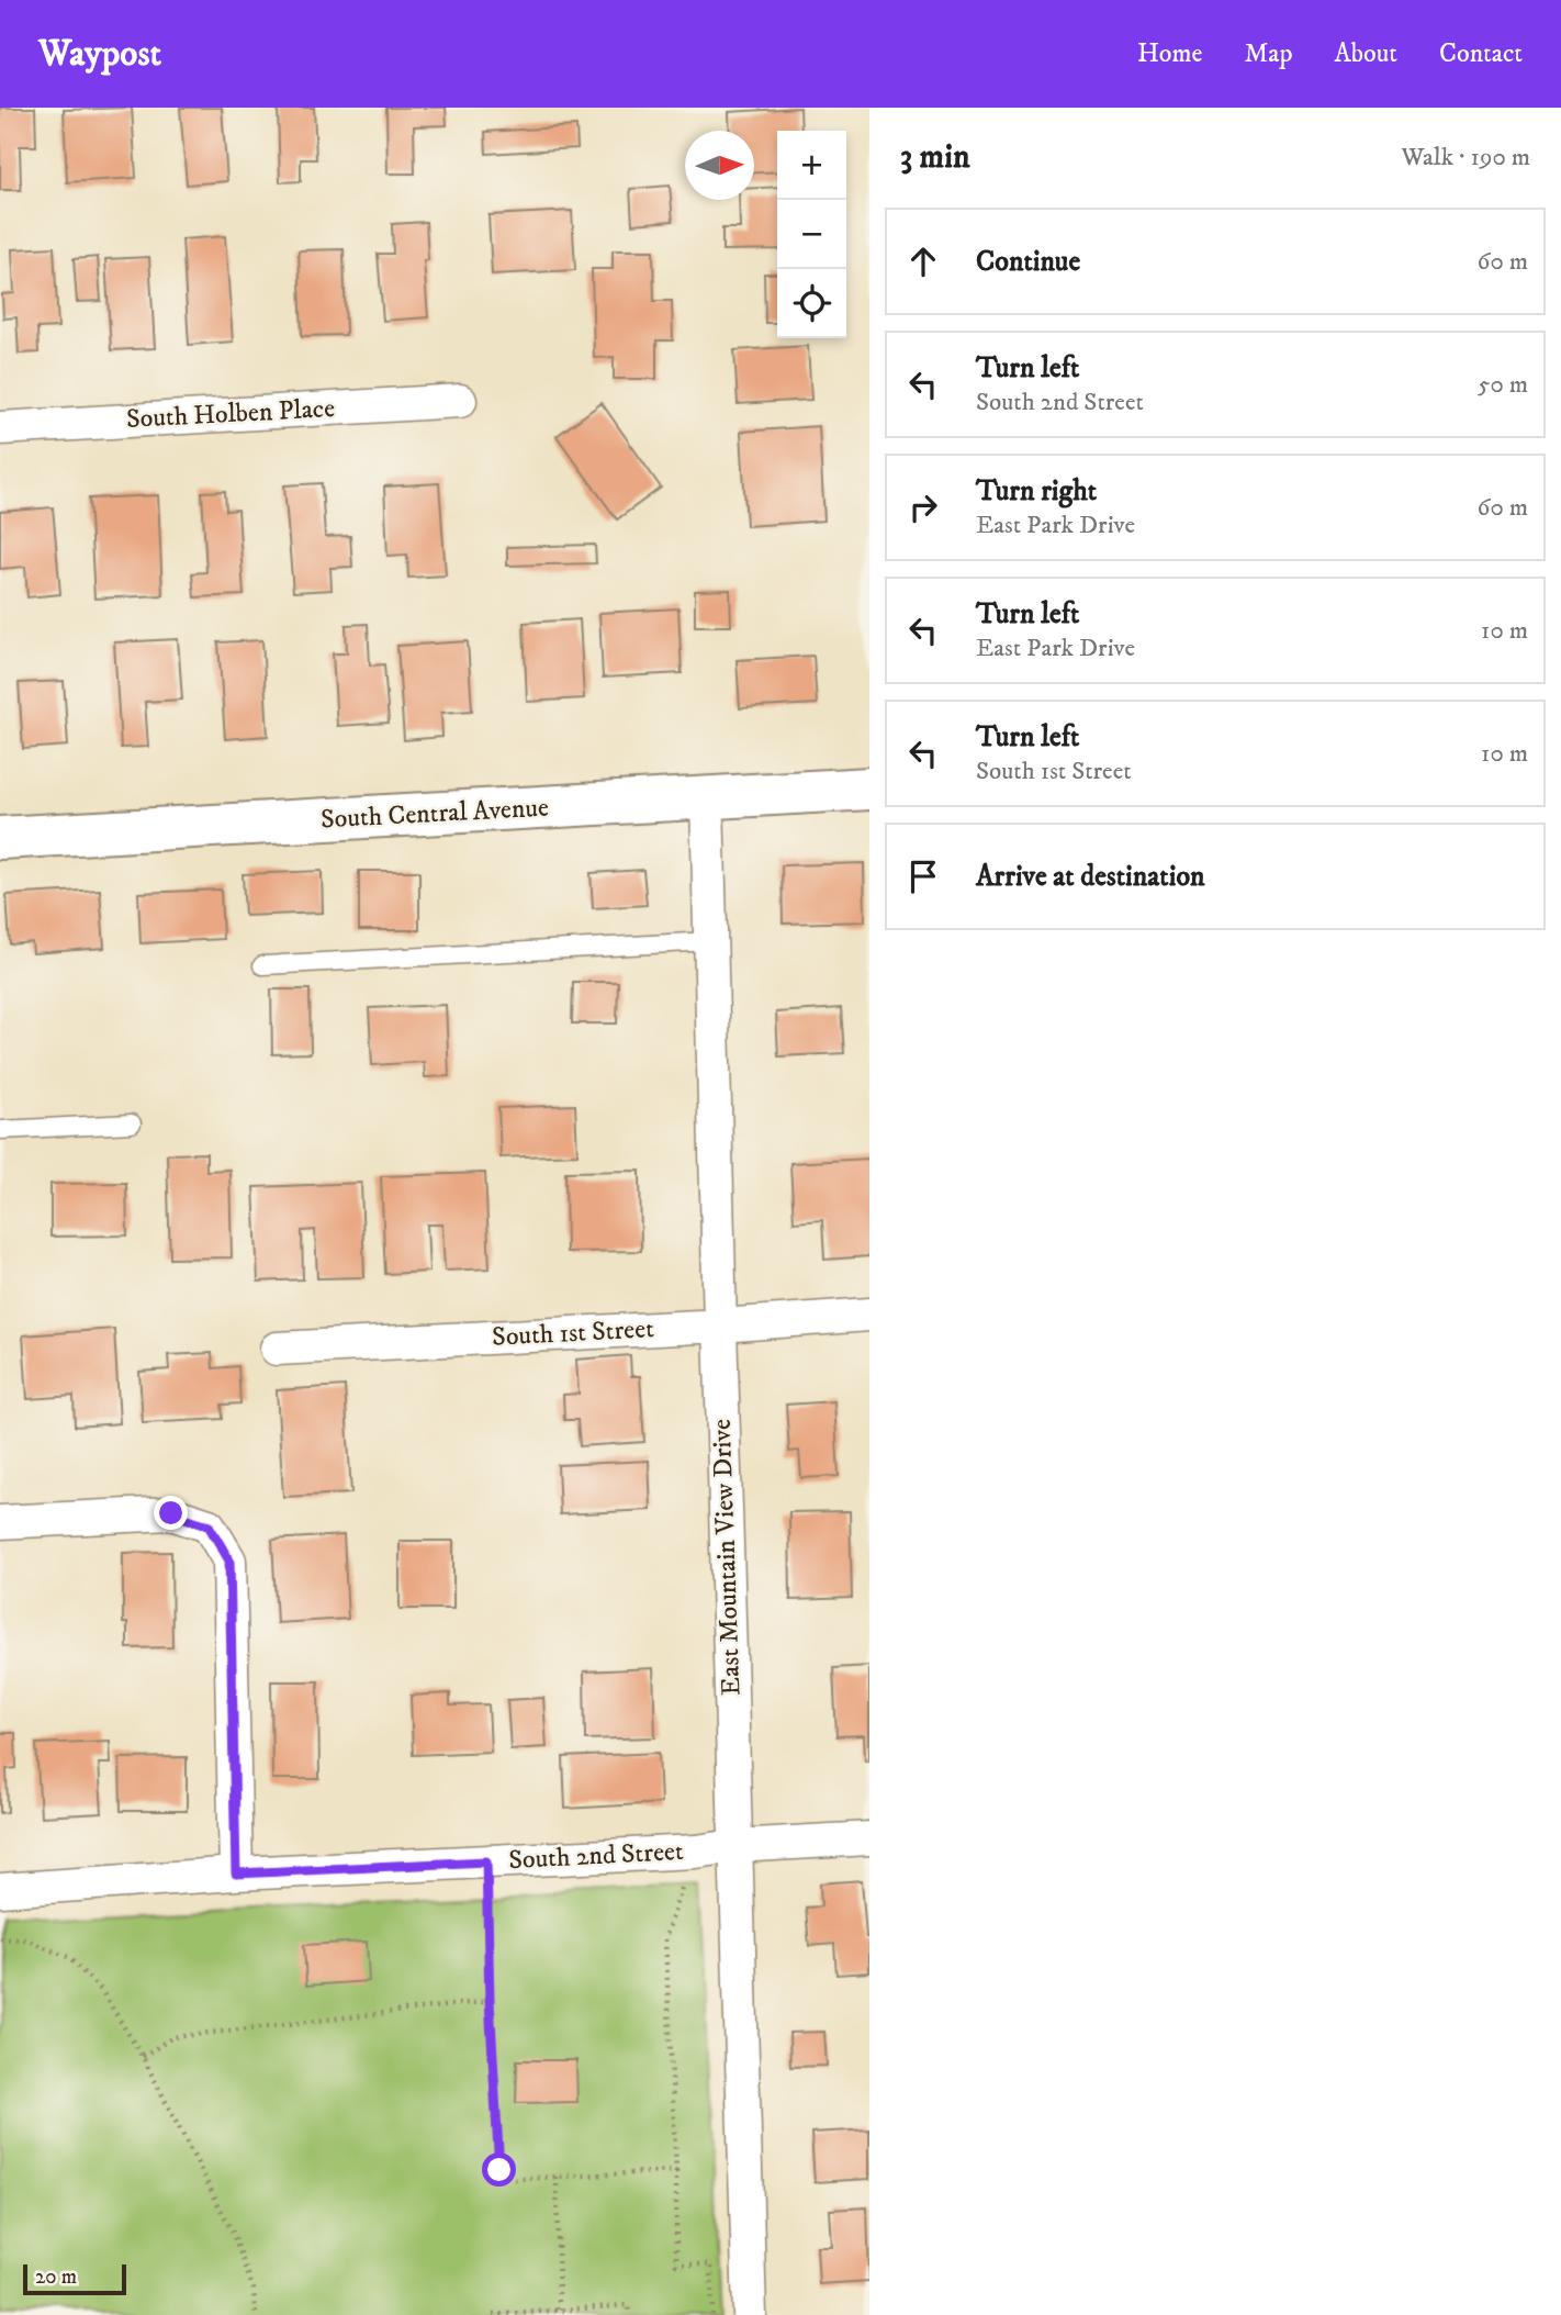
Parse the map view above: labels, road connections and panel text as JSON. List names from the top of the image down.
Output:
{
  "streets": {
    "street": [
      "South Holben Place",
      "South Central Avenue",
      "South 1st Street",
      "East Mountain View Drive",
      "South 2nd Street"
    ]
  },
  "crossings": [
    ["South Central Avenue", "East Mountain View Drive"],
    ["South 1st Street", "East Mountain View Drive"],
    ["East Mountain View Drive", "South 2nd Street"]
  ],
  "scale_bar": "20 m",
  "north": "right",
  "page": {
    "header": "Waypost",
    "nav": [
      "Home",
      "Map",
      "About",
      "Contact"
    ],
    "heading": ["3 min", "Walk · 190 m"],
    "map_buttons": ["+", "−"],
    "list": [
      ["Continue", "60 m"],
      ["Turn left", "South 2nd Street", "50 m"],
      ["Turn right", "East Park Drive", "60 m"],
      ["Turn left", "East Park Drive", "10 m"],
      ["Turn left", "South 1st Street", "10 m"],
      "Arrive at destination"
    ],
    "scale": "20 m"
  }
}
